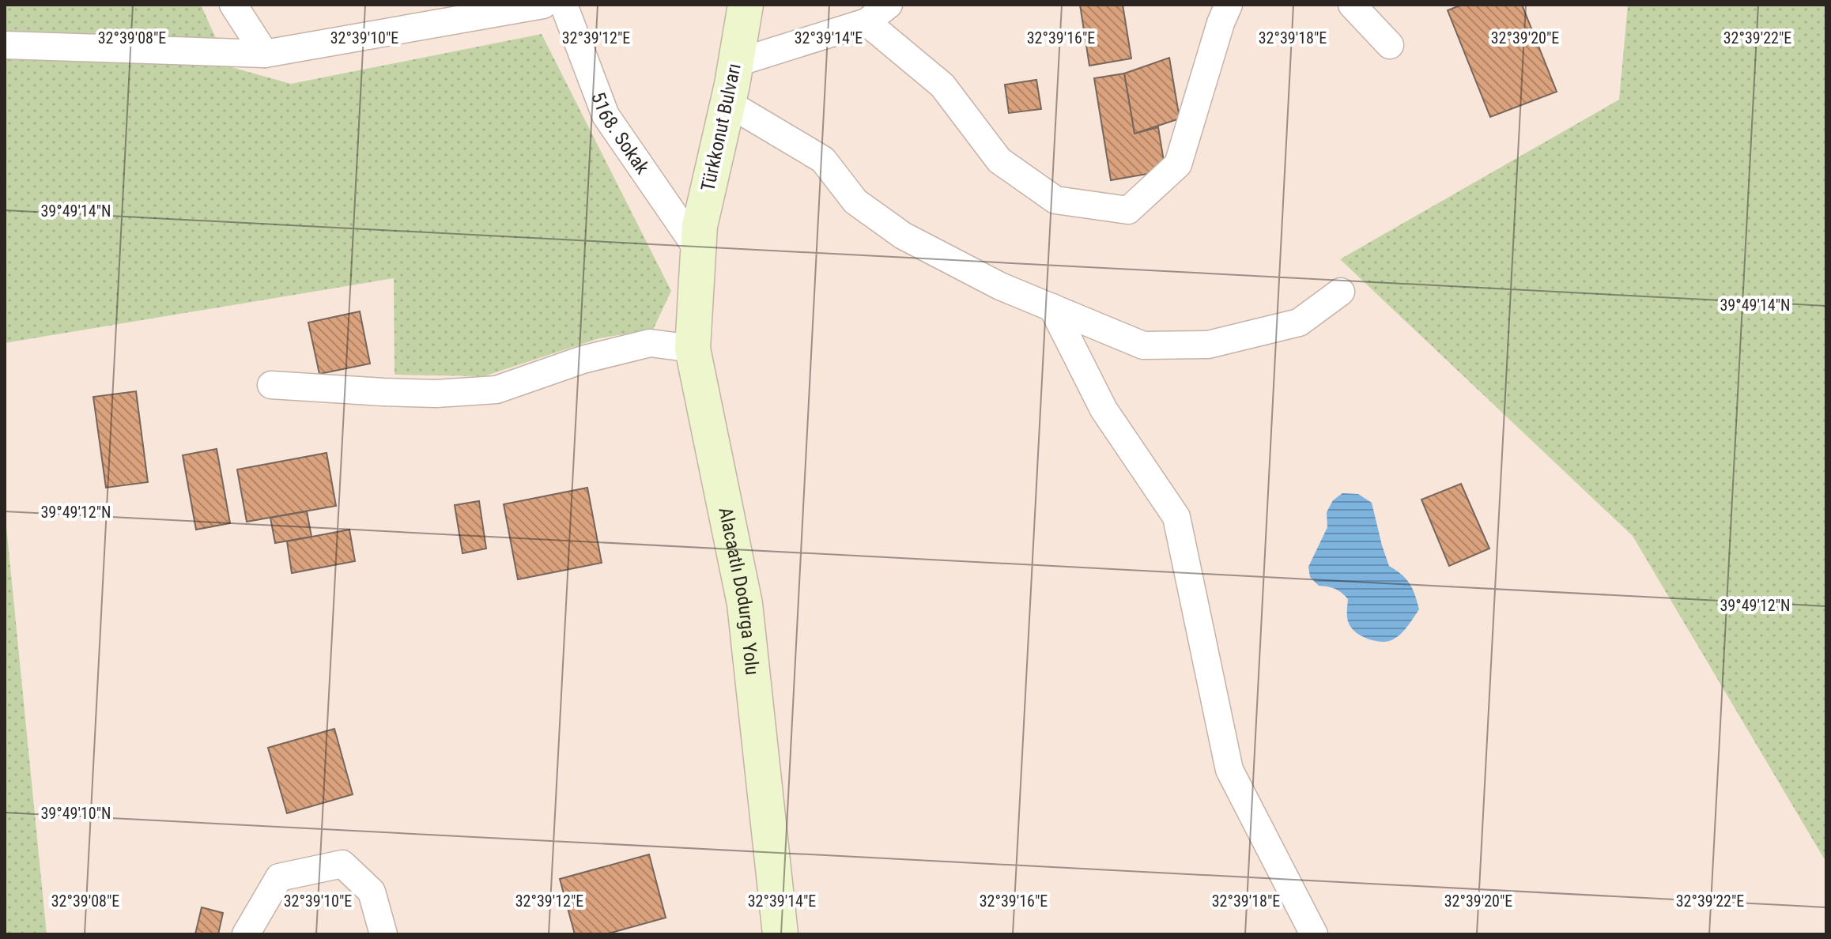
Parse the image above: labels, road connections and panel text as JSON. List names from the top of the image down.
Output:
{
  "streets": {
    "street": ["Türkkonut Bulvarı", "5168. Sokak", "Alacaatlı Dodurga Yolu"]
  },
  "crossings": [
    ["Türkkonut Bulvarı", "5168. Sokak"],
    ["Türkkonut Bulvarı", "Alacaatlı Dodurga Yolu"],
    ["5168. Sokak", "Alacaatlı Dodurga Yolu"]
  ],
  "coordinates": [
    "32°39'08\"E",
    "32°39'10\"E",
    "32°39'12\"E",
    "32°39'14\"E",
    "32°39'16\"E",
    "32°39'18\"E",
    "32°39'20\"E",
    "32°39'22\"E",
    "39°49'14\"N",
    "39°49'12\"N",
    "39°49'10\"N"
  ]
}
